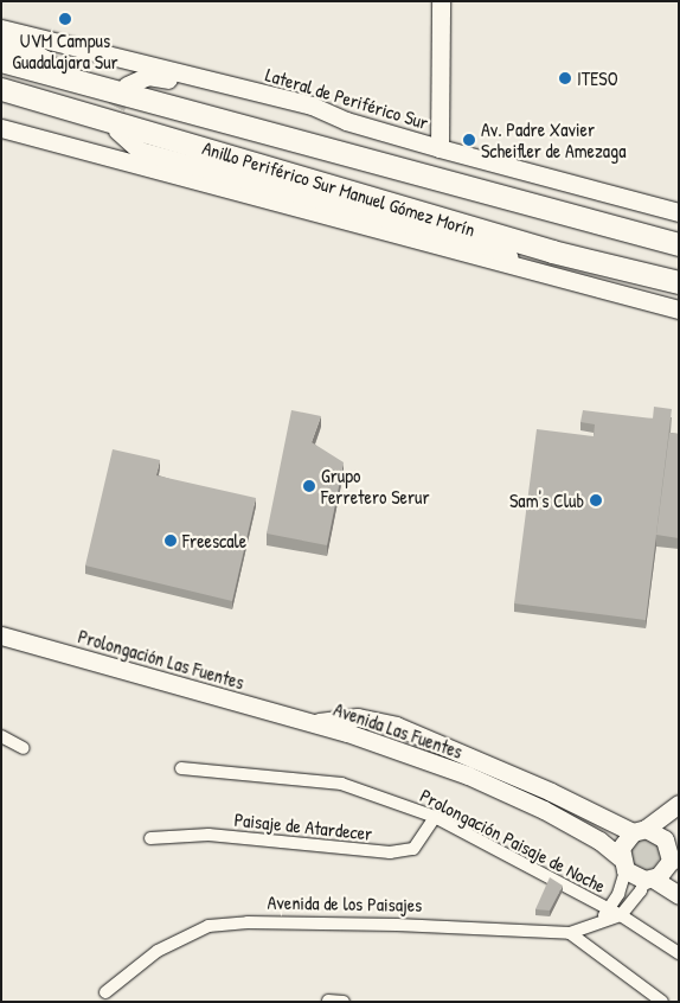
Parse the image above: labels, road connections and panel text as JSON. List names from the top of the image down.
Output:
{
  "streets": {
    "highway": ["Anillo Periférico Sur Manuel Gómez Morín"],
    "street": [
      "Lateral de Periférico Sur",
      "Prolongación Las Fuentes",
      "Avenida Las Fuentes",
      "Paisaje de Atardecer",
      "Prolongación Paisaje de Noche",
      "Avenida de los Paisajes"
    ]
  },
  "crossings": [
    ["Prolongación Las Fuentes", "Avenida Las Fuentes"],
    ["Paisaje de Atardecer", "Prolongación Paisaje de Noche"],
    ["Prolongación Paisaje de Noche", "Avenida de los Paisajes"]
  ],
  "places": [
    "UVM Campus Guadalajara Sur",
    "ITESO",
    "Av. Padre Xavier Scheifler de Amezaga",
    "Grupo Ferretero Serur",
    "Sam's Club",
    "Freescale"
  ]
}
